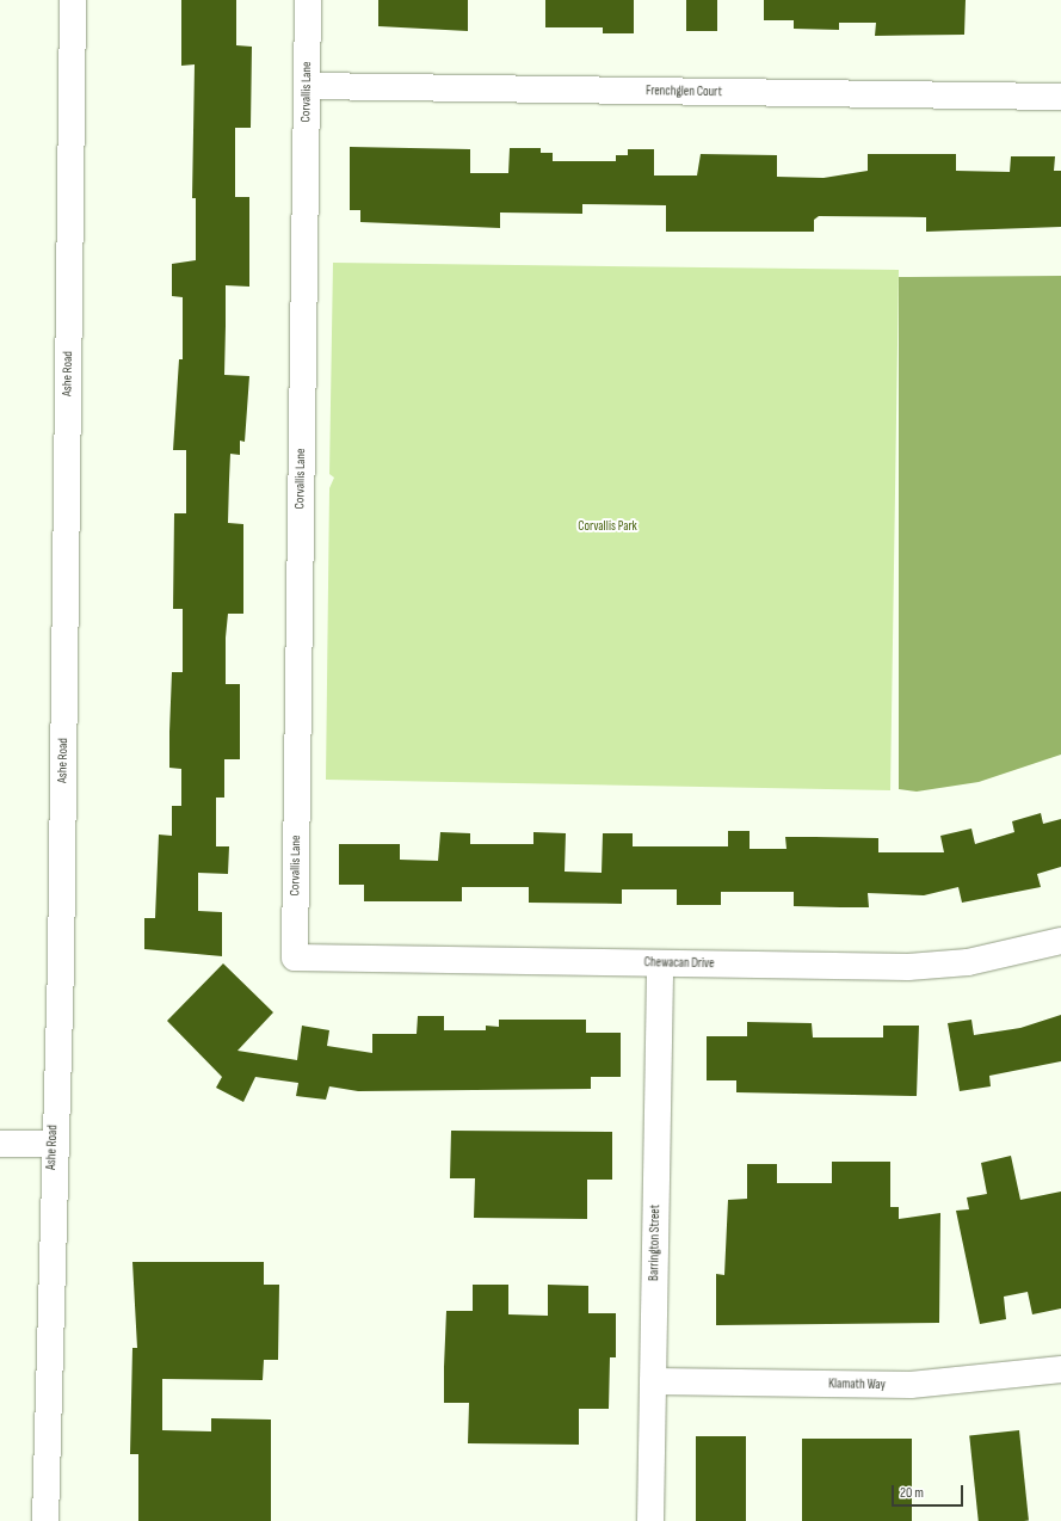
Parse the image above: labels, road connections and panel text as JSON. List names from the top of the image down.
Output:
{
  "streets": {
    "street": [
      "Corvallis Lane",
      "Frenchglen Court",
      "Ashe Road",
      "Chewacan Drive",
      "Barrington Street",
      "Klamath Way"
    ]
  },
  "crossings": [
    ["Corvallis Lane", "Frenchglen Court"],
    ["Corvallis Lane", "Chewacan Drive"],
    ["Chewacan Drive", "Barrington Street"],
    ["Barrington Street", "Klamath Way"]
  ],
  "parks": ["Corvallis Park"],
  "scale_bar": "20 m"
}
